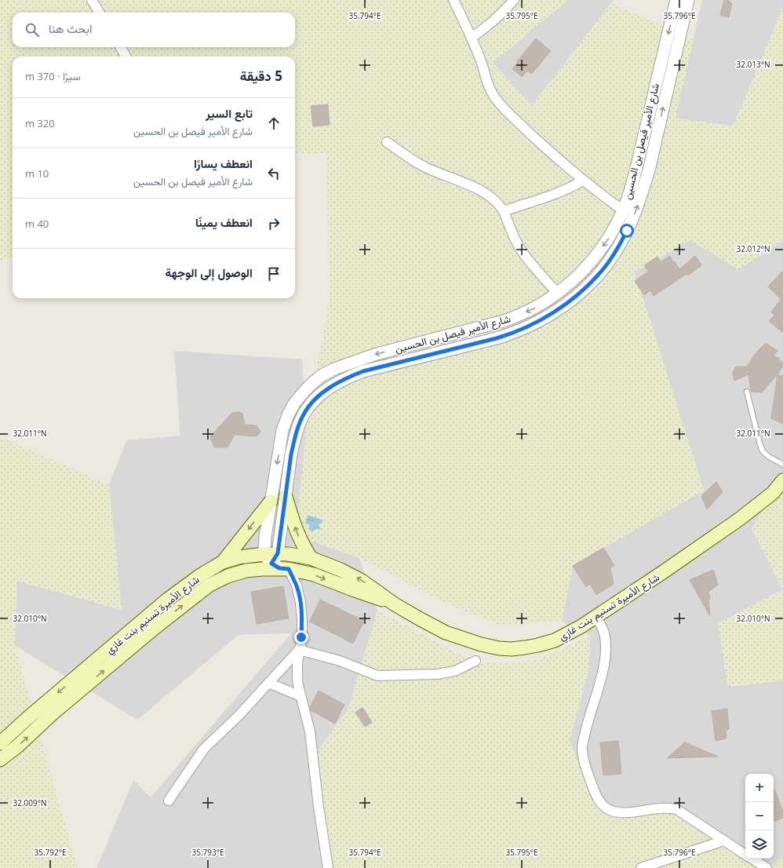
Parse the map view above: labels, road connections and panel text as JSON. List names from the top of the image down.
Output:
{
  "streets": {
    "main road": ["شارع الأميرة تسنيم بنت غازي"],
    "street": ["شارع الأمير فيصل بن الحسين"]
  },
  "crossings": [
    ["شارع الأمير فيصل بن الحسين", "شارع الأميرة تسنيم بنت غازي"]
  ],
  "page": {
    "search": "ابحث هنا",
    "heading": ["5 دقيقة", "سيرًا · 370 m"],
    "list": [
      ["تابع السير", "شارع الأمير فيصل بن الحسين", "320 m"],
      ["انعطف يسارًا", "شارع الأمير فيصل بن الحسين", "10 m"],
      ["انعطف يمينًا", "40 m"],
      "الوصول إلى الوجهة"
    ],
    "map_buttons": ["+", "−"]
  },
  "coordinates": [
    "35.794°E",
    "35.795°E",
    "35.796°E",
    "32.013°N",
    "32.012°N",
    "32.011°N",
    "32.010°N",
    "32.009°N",
    "35.792°E",
    "35.793°E"
  ]
}
